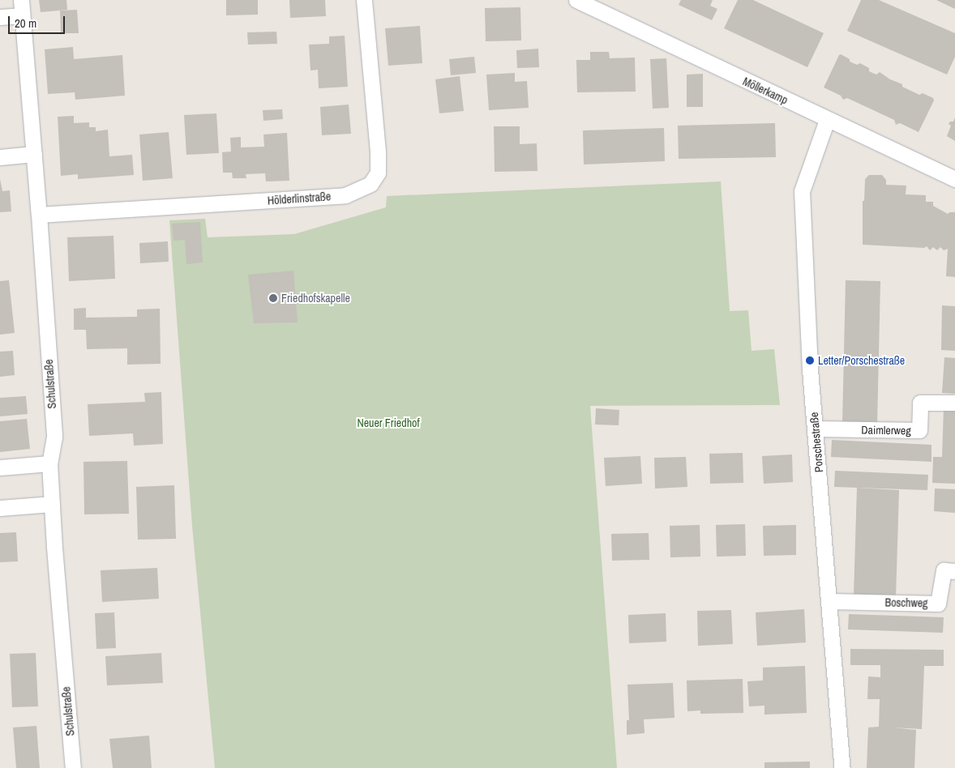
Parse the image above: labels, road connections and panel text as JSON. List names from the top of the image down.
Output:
{
  "streets": {
    "street": [
      "Möllerkamp",
      "Hölderlinstraße",
      "Schulstraße",
      "Daimlerweg",
      "Porschestraße",
      "Boschweg"
    ]
  },
  "crossings": [
    ["Möllerkamp", "Porschestraße"],
    ["Hölderlinstraße", "Schulstraße"],
    ["Daimlerweg", "Porschestraße"],
    ["Porschestraße", "Boschweg"]
  ],
  "parks": ["Neuer Friedhof"],
  "places": ["Friedhofskapelle", "Letter/Porschestraße"],
  "scale_bar": "20 m"
}
